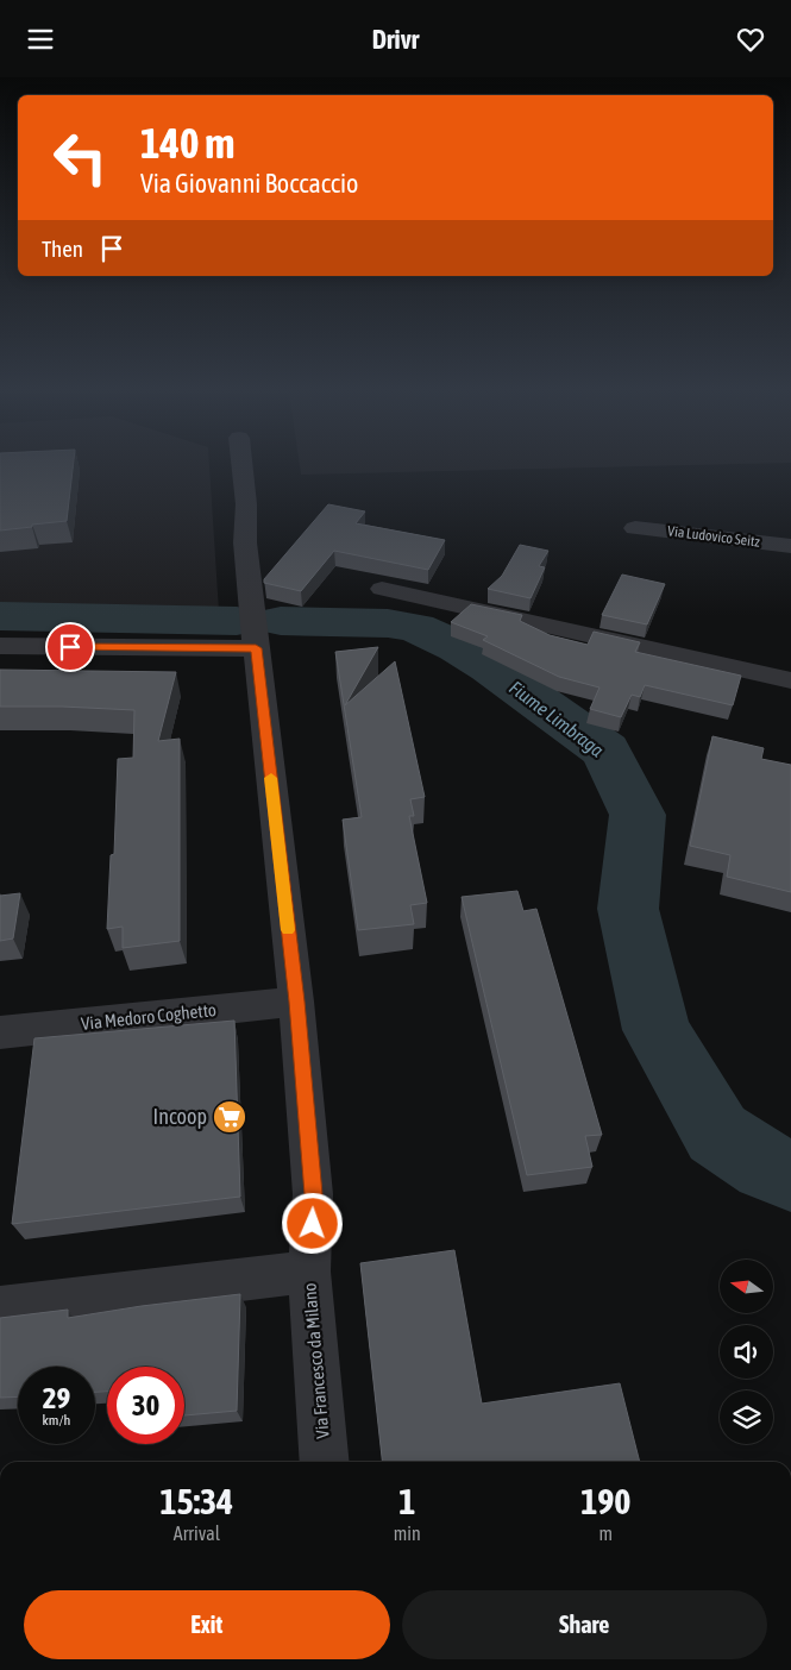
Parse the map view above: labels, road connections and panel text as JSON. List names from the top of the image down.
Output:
{
  "streets": {
    "street": ["Via Ludovico Seitz", "Via Medoro Coghetto", "Via Francesco da Milano"]
  },
  "crossings": [
    ["Via Medoro Coghetto", "Via Francesco da Milano"]
  ],
  "water": ["Fiume Limbraga"],
  "places": {
    "supermarket": ["Incoop"]
  },
  "north": "left",
  "page": {
    "header": "Drivr",
    "turn": ["140 m", "Via Giovanni Boccaccio"],
    "then": "Then",
    "speed": "29 km/h",
    "limit": "30",
    "eta": [
      "15:34",
      "Arrival",
      "1",
      "min",
      "190",
      "m"
    ],
    "buttons": ["Exit", "Share"]
  }
}
